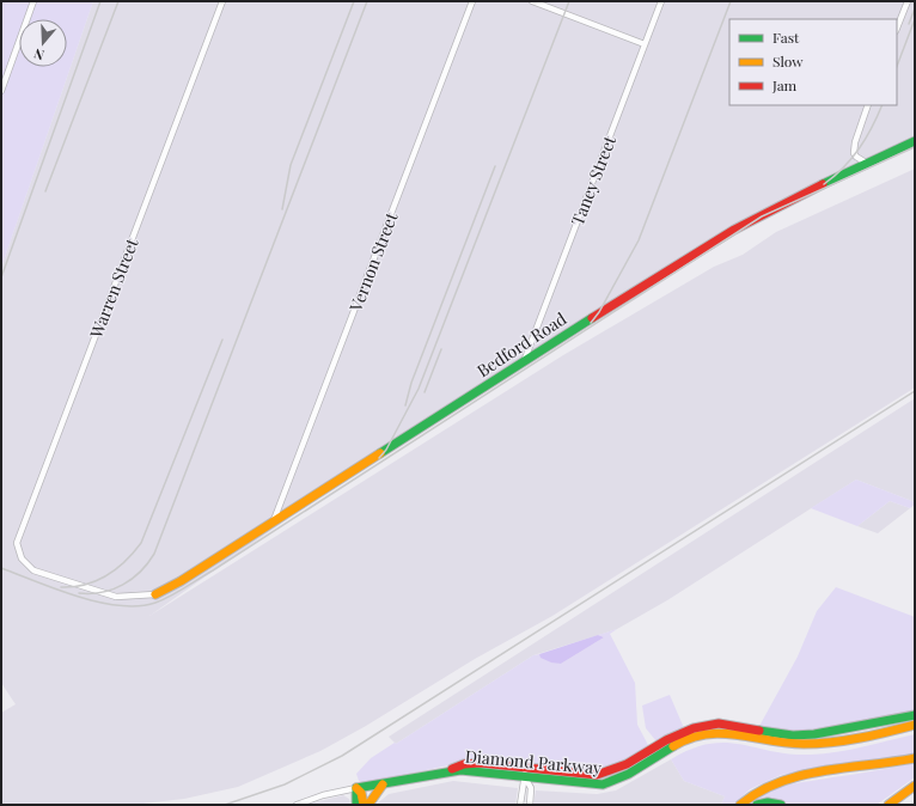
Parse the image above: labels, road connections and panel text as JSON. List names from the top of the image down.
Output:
{
  "streets": {
    "main road": ["Bedford Road", "Diamond Parkway"],
    "street": ["Taney Street", "Vernon Street", "Warren Street"]
  },
  "crossings": [
    ["Taney Street", "Bedford Road"],
    ["Vernon Street", "Bedford Road"],
    ["Warren Street", "Bedford Road"]
  ],
  "legend": ["Fast", "Slow", "Jam"],
  "north": "bottom"
}
